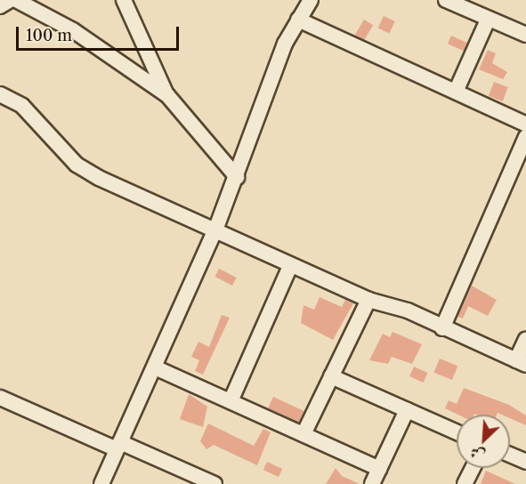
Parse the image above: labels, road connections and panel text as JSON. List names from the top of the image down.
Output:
{
  "scale_bar": "100 m",
  "north": "bottom left"
}
